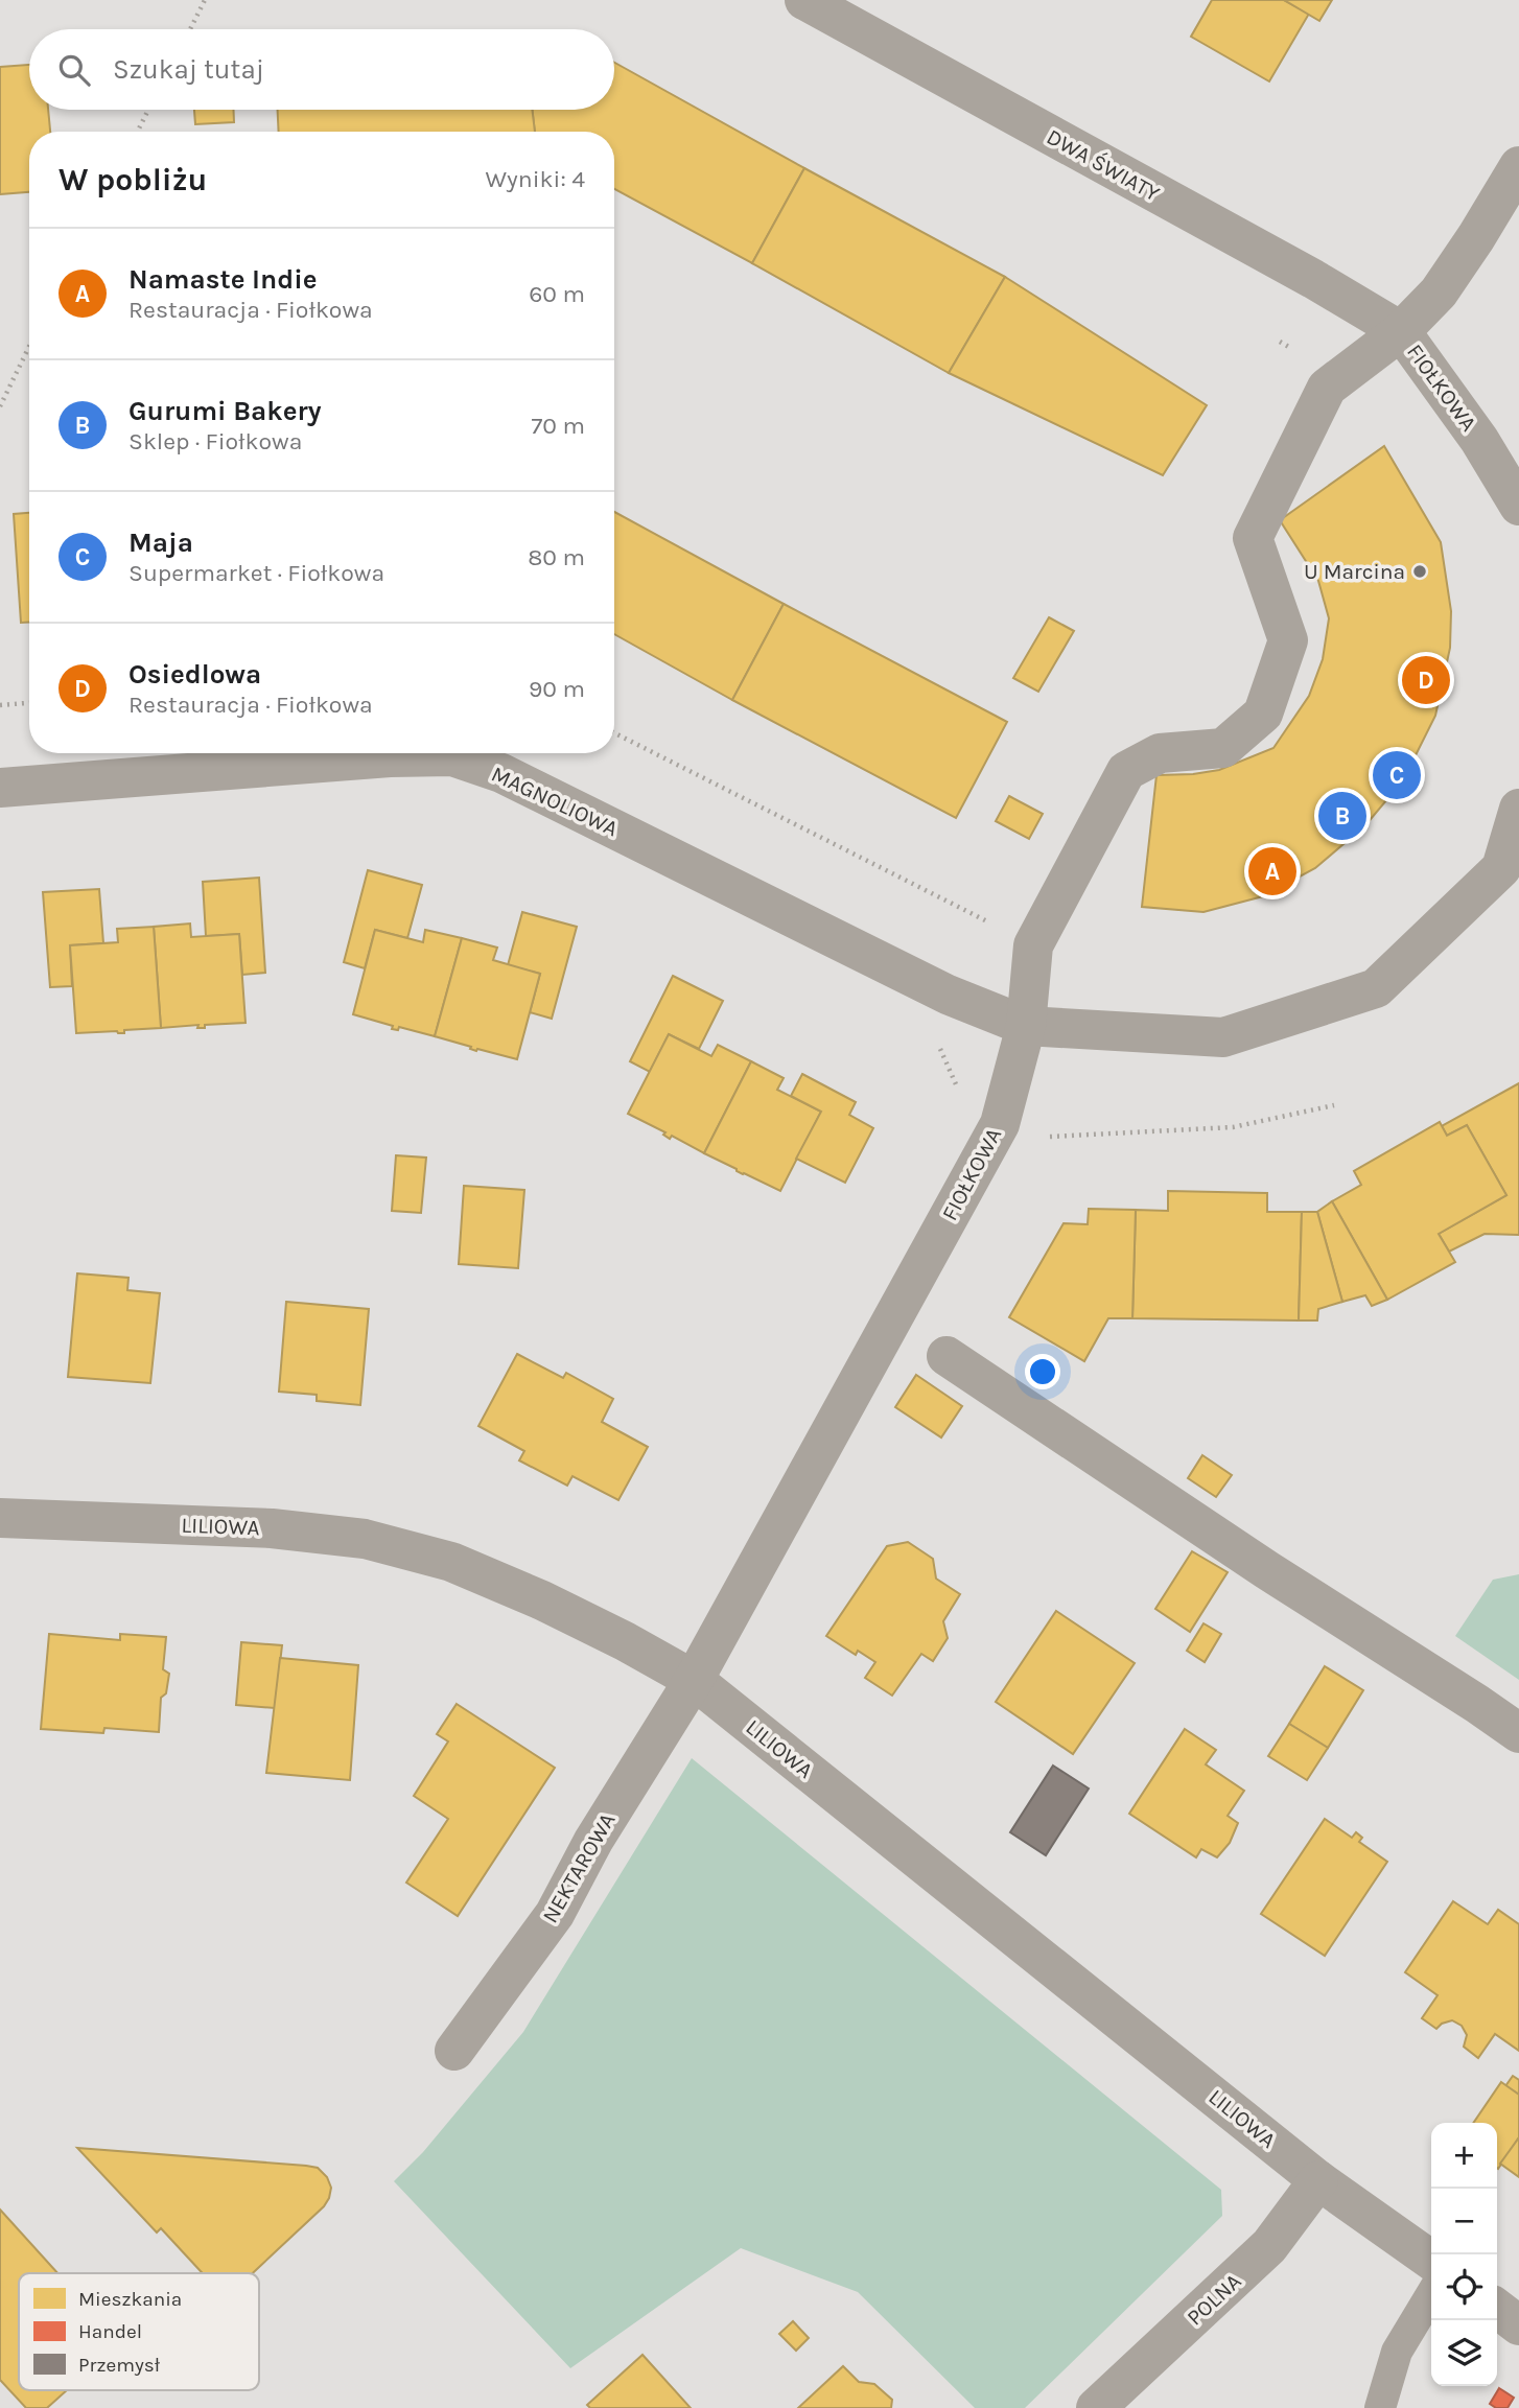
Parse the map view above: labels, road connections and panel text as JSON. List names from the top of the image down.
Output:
{
  "streets": {
    "street": [
      "DWA ŚWIATY",
      "FIOŁKOWA",
      "MAGNOLIOWA",
      "LILIOWA",
      "NEKTAROWA",
      "POLNA"
    ]
  },
  "crossings": [
    ["DWA ŚWIATY", "FIOŁKOWA"],
    ["FIOŁKOWA", "MAGNOLIOWA"],
    ["FIOŁKOWA", "LILIOWA"],
    ["FIOŁKOWA", "NEKTAROWA"],
    ["LILIOWA", "NEKTAROWA"],
    ["LILIOWA", "POLNA"]
  ],
  "places": ["U Marcina"],
  "legend": ["Mieszkania", "Handel", "Przemysł"],
  "page": {
    "search": "Szukaj tutaj",
    "heading": ["W pobliżu", "Wyniki: 4"],
    "list": [
      {
        "mark": "A",
        "name": "Namaste Indie",
        "note": "Restauracja · Fiołkowa",
        "value": "60 m"
      },
      {
        "mark": "B",
        "name": "Gurumi Bakery",
        "note": "Sklep · Fiołkowa",
        "value": "70 m"
      },
      {
        "mark": "C",
        "name": "Maja",
        "note": "Supermarket · Fiołkowa",
        "value": "80 m"
      },
      {
        "mark": "D",
        "name": "Osiedlowa",
        "note": "Restauracja · Fiołkowa",
        "value": "90 m"
      }
    ],
    "pins": [
      "D",
      "C",
      "B",
      "A"
    ],
    "map_buttons": ["+", "−"]
  }
}
